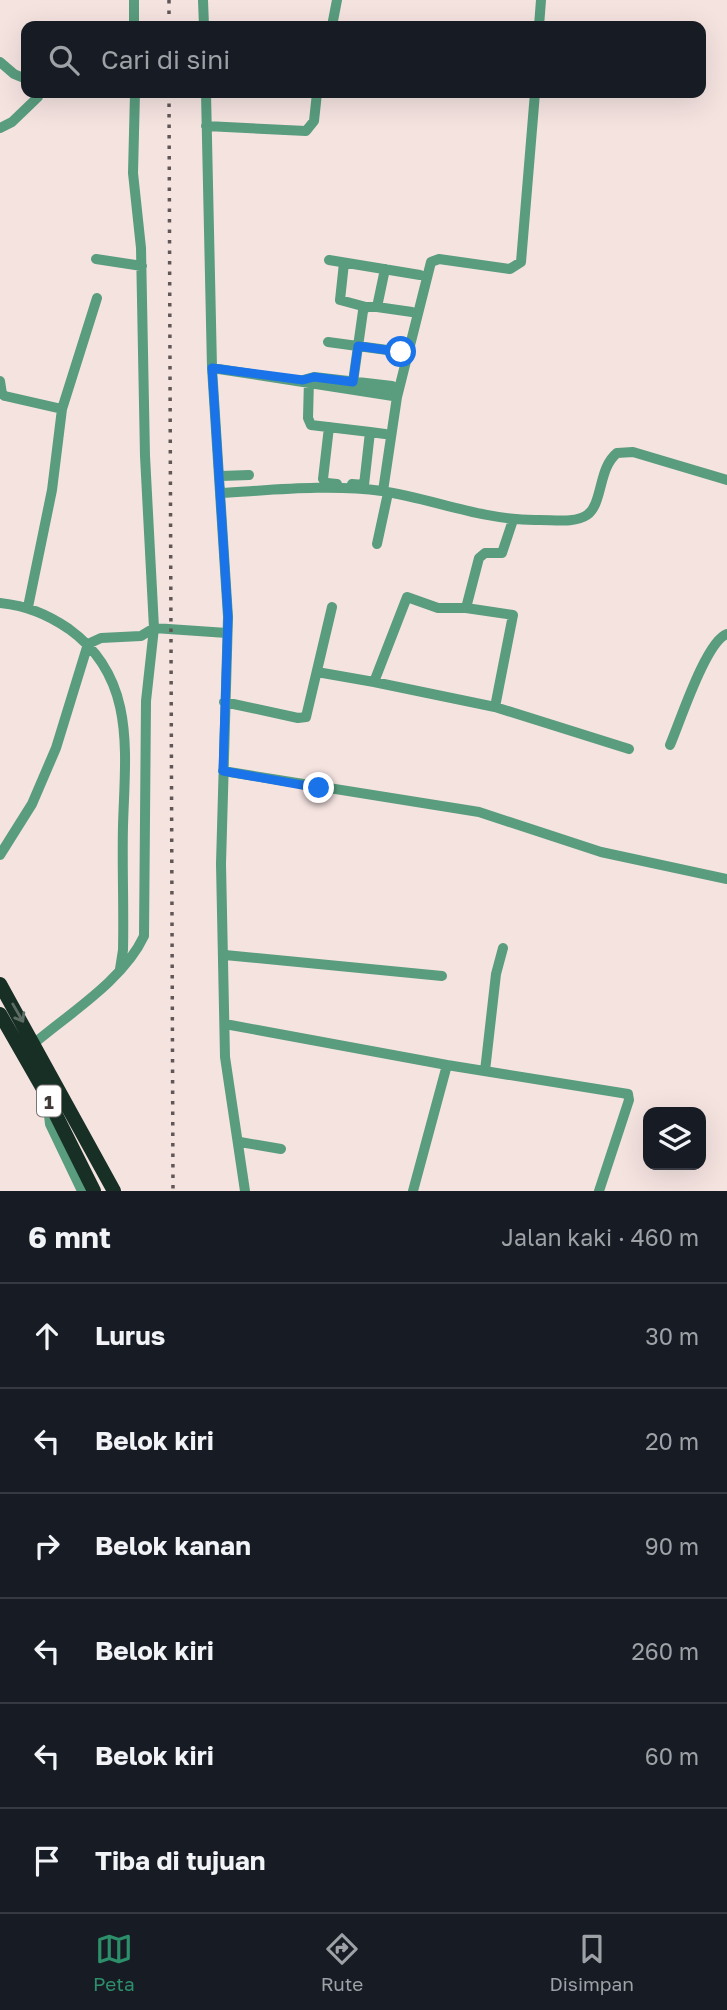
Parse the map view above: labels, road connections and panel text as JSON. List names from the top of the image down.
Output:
{
  "streets": {
    "highway": ["1"]
  },
  "page": {
    "search": "Cari di sini",
    "heading": ["6 mnt", "Jalan kaki · 460 m"],
    "list": [
      ["Lurus", "30 m"],
      ["Belok kiri", "20 m"],
      ["Belok kanan", "90 m"],
      ["Belok kiri", "260 m"],
      ["Belok kiri", "60 m"],
      "Tiba di tujuan"
    ],
    "nav": ["Peta", "Rute", "Disimpan"]
  }
}
